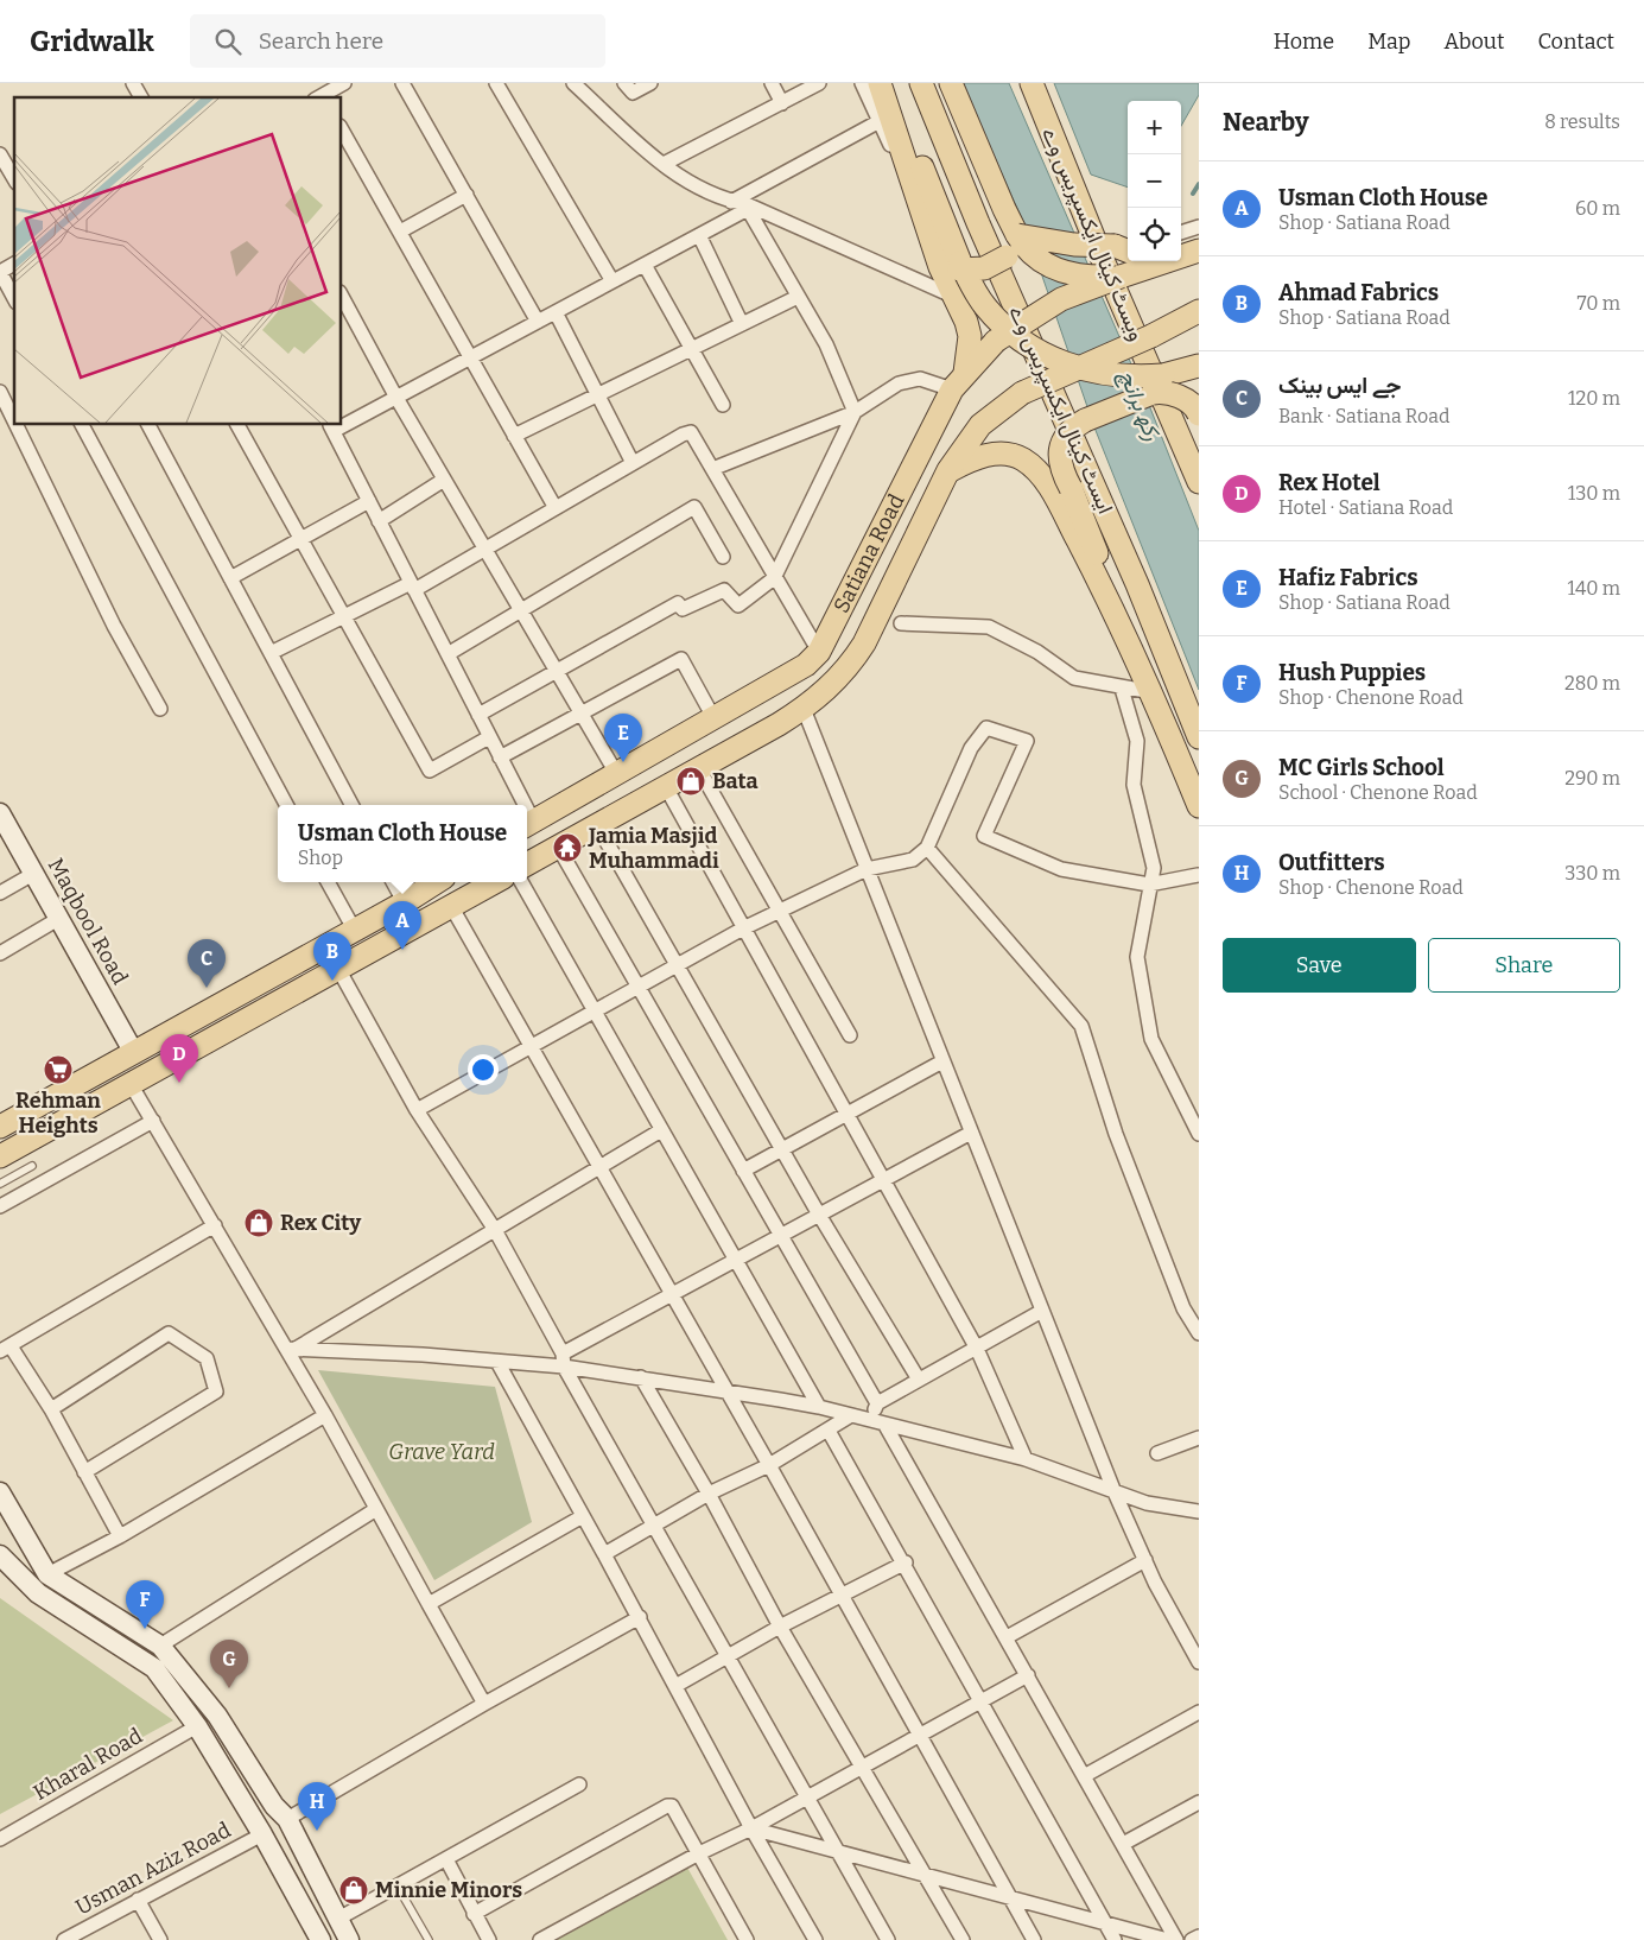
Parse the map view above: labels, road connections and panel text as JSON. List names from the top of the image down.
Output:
{
  "streets": {
    "main road": ["ویسٹ کینال ایکسپریس وے", "ایسٹ کینال ایکسپریس وے", "Satiana Road"],
    "street": ["Maqbool Road", "Kharal Road", "Usman Aziz Road"]
  },
  "water": ["رکھ برانچ"],
  "parks": ["Grave Yard"],
  "places": {
    "shop": ["Bata", "Rex City", "Minnie Minors"],
    "temple": ["Jamia Masjid Muhammadi"],
    "supermarket": ["Rehman Heights"]
  },
  "page": {
    "header": "Gridwalk",
    "search": "Search here",
    "nav": [
      "Home",
      "Map",
      "About",
      "Contact"
    ],
    "heading": ["Nearby", "8 results"],
    "map_buttons": ["+", "−"],
    "list": [
      {
        "mark": "A",
        "name": "Usman Cloth House",
        "note": "Shop · Satiana Road",
        "value": "60 m"
      },
      {
        "mark": "B",
        "name": "Ahmad Fabrics",
        "note": "Shop · Satiana Road",
        "value": "70 m"
      },
      {
        "mark": "C",
        "name": "جے ایس بینک",
        "note": "Bank · Satiana Road",
        "value": "120 m"
      },
      {
        "mark": "D",
        "name": "Rex Hotel",
        "note": "Hotel · Satiana Road",
        "value": "130 m"
      },
      {
        "mark": "E",
        "name": "Hafiz Fabrics",
        "note": "Shop · Satiana Road",
        "value": "140 m"
      },
      {
        "mark": "F",
        "name": "Hush Puppies",
        "note": "Shop · Chenone Road",
        "value": "280 m"
      },
      {
        "mark": "G",
        "name": "MC Girls School",
        "note": "School · Chenone Road",
        "value": "290 m"
      },
      {
        "mark": "H",
        "name": "Outfitters",
        "note": "Shop · Chenone Road",
        "value": "330 m"
      }
    ],
    "pins": [
      "E",
      "A",
      "B",
      "C",
      "D",
      "F",
      "G",
      "H"
    ],
    "popup": ["Usman Cloth House", "Shop"],
    "buttons": ["Save", "Share"]
  }
}
